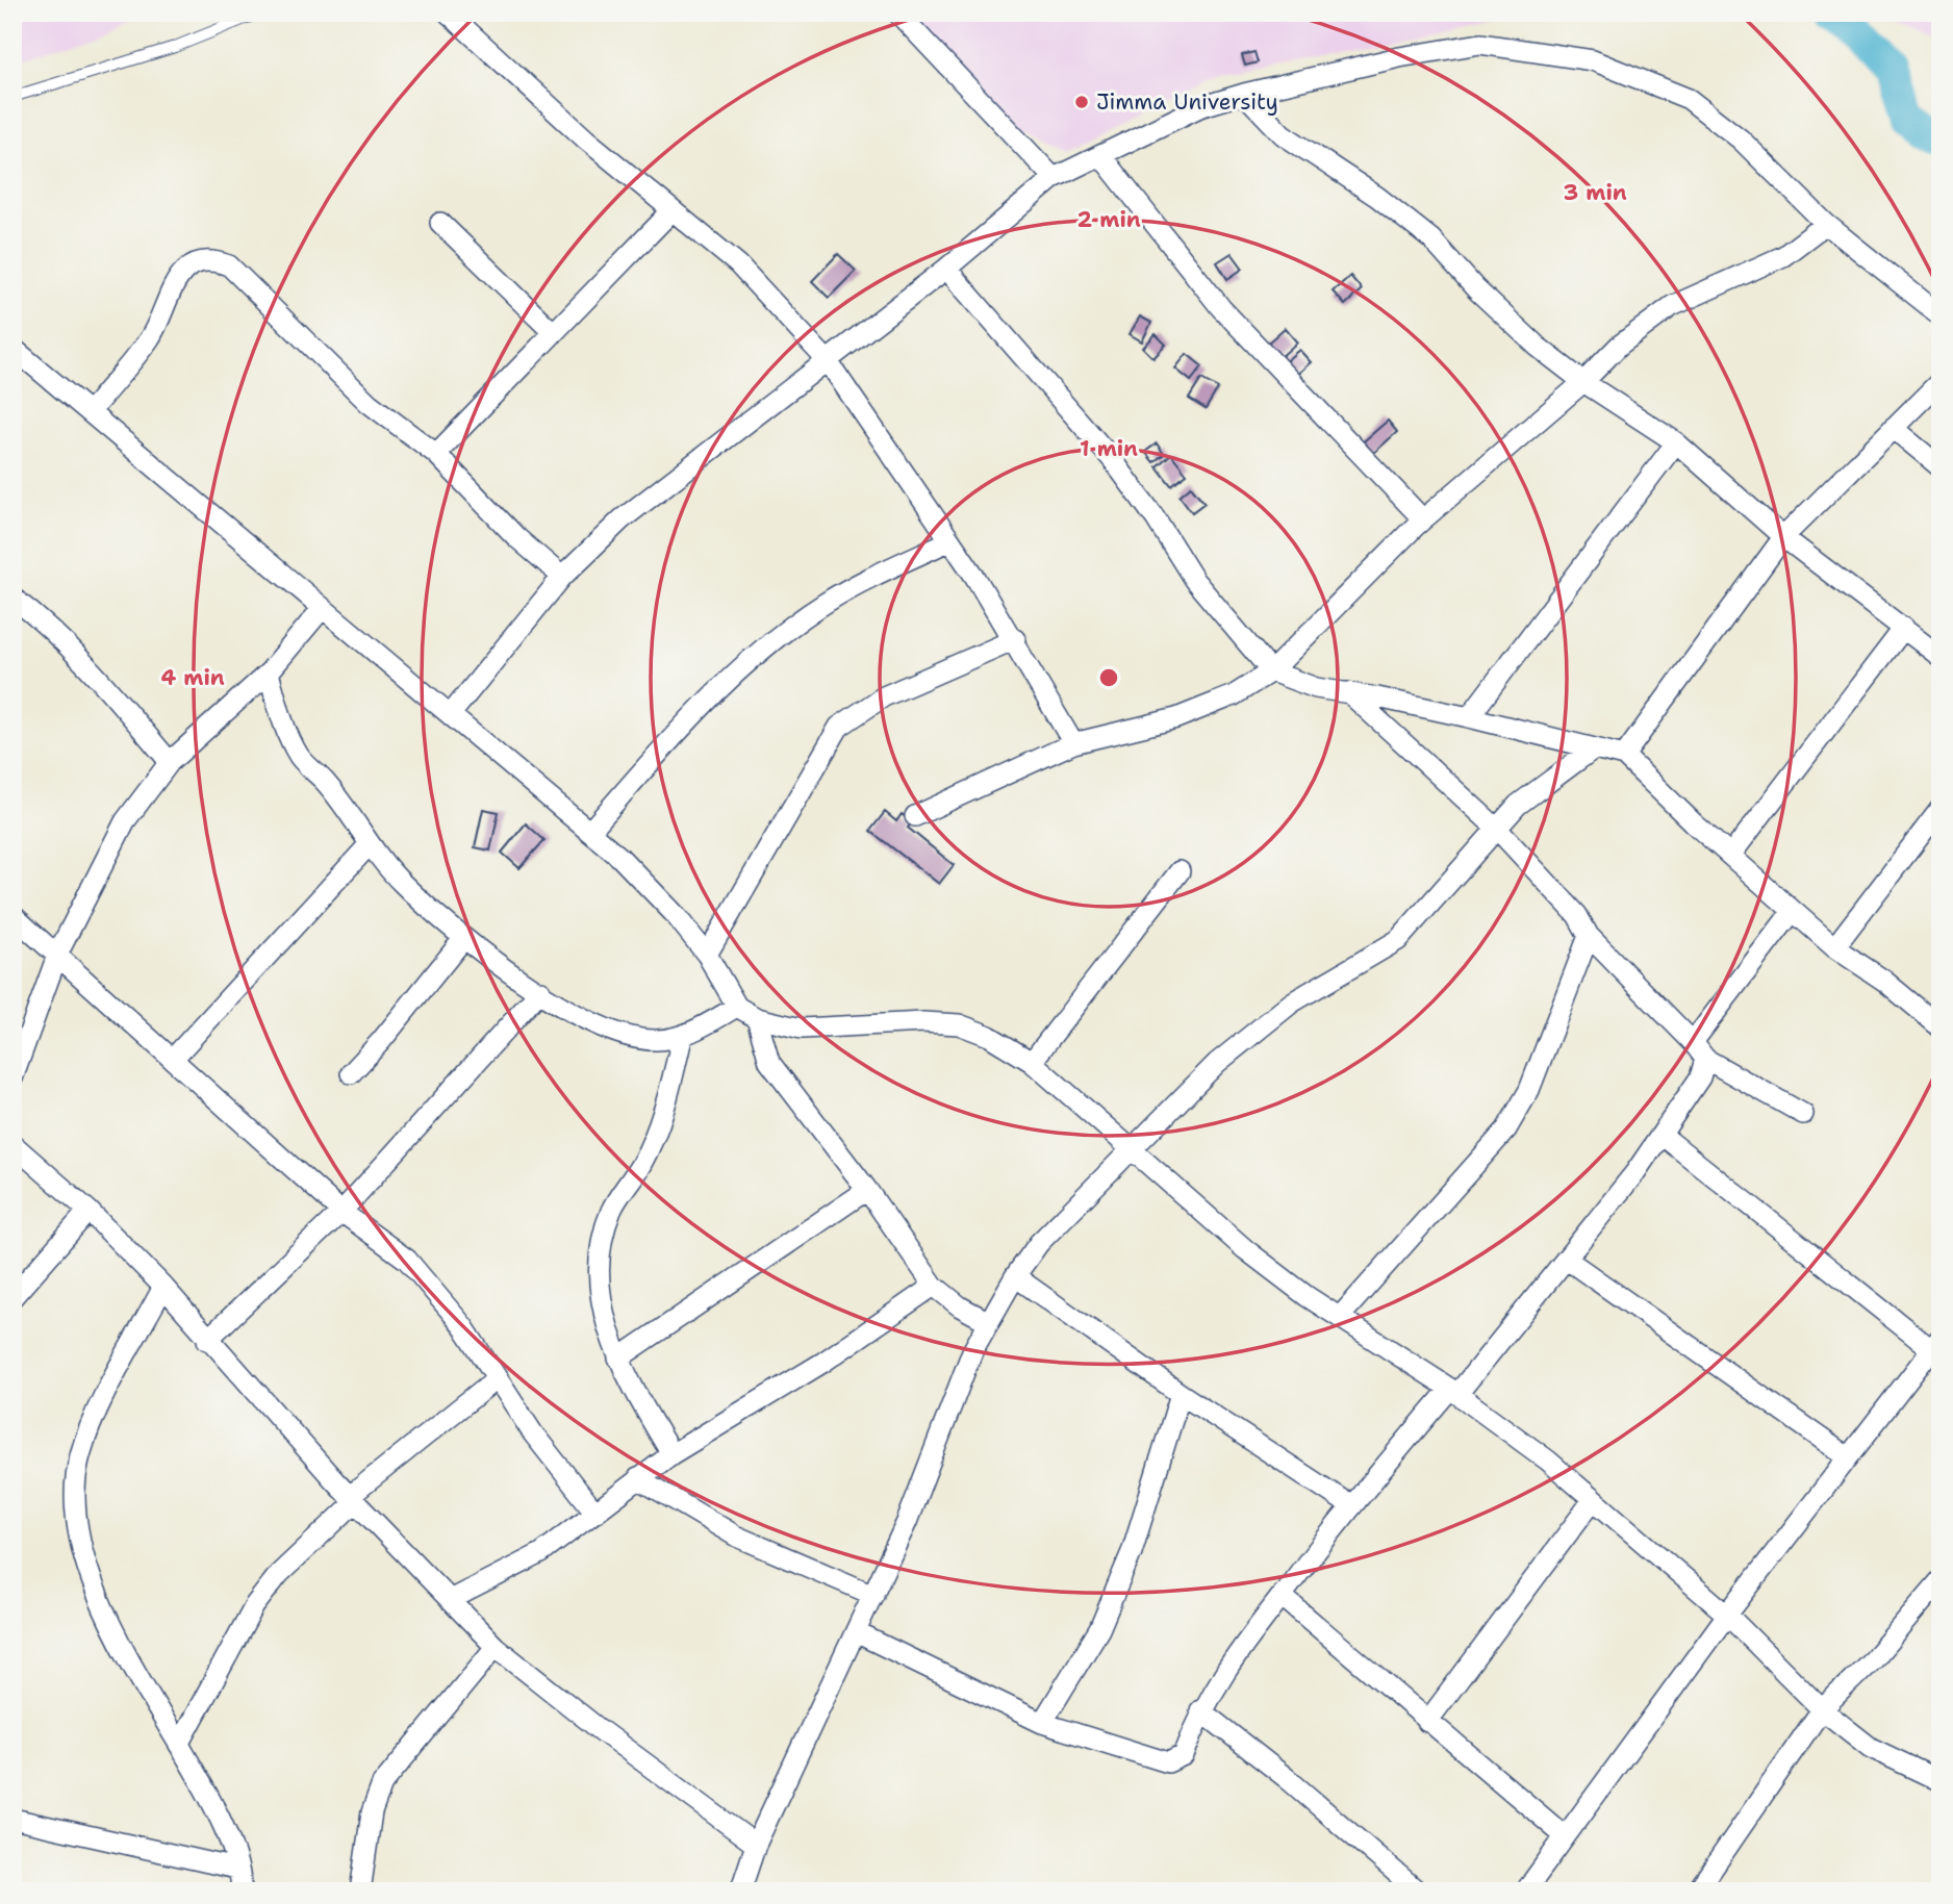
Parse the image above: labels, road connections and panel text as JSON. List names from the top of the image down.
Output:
{
  "places": ["Jimma University"],
  "rings": [
    "3 min",
    "2 min",
    "1 min",
    "4 min"
  ]
}
